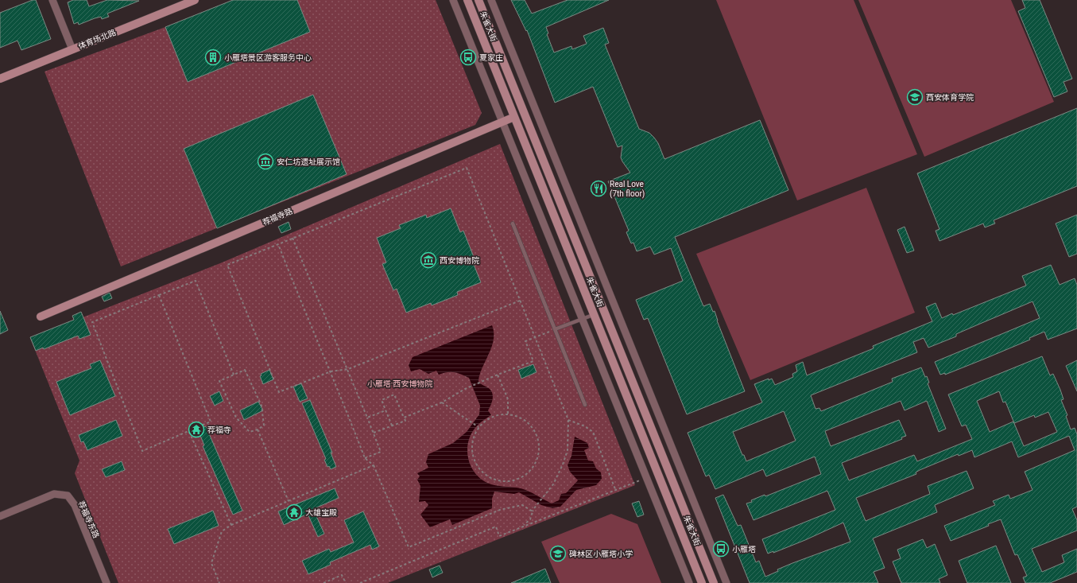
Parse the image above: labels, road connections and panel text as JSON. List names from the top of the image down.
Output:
{
  "streets": {
    "main road": ["朱雀大街", "体育场北路", "荐福寺路"],
    "street": ["荐福寺东路"]
  },
  "crossings": [
    ["朱雀大街", "荐福寺路"]
  ],
  "parks": ["小雁塔·西安博物院"],
  "places": {
    "building": ["小雁塔景区游客服务中心"],
    "bus stop": ["夏家庄", "小雁塔"],
    "school or university": ["西安体育学院", "碑林区小雁塔小学"],
    "museum": ["安仁坊遗址展示馆", "西安博物院"],
    "restaurant": ["Real Love (7th floor)"],
    "temple": ["荐福寺", "大雄宝殿"]
  }
}
